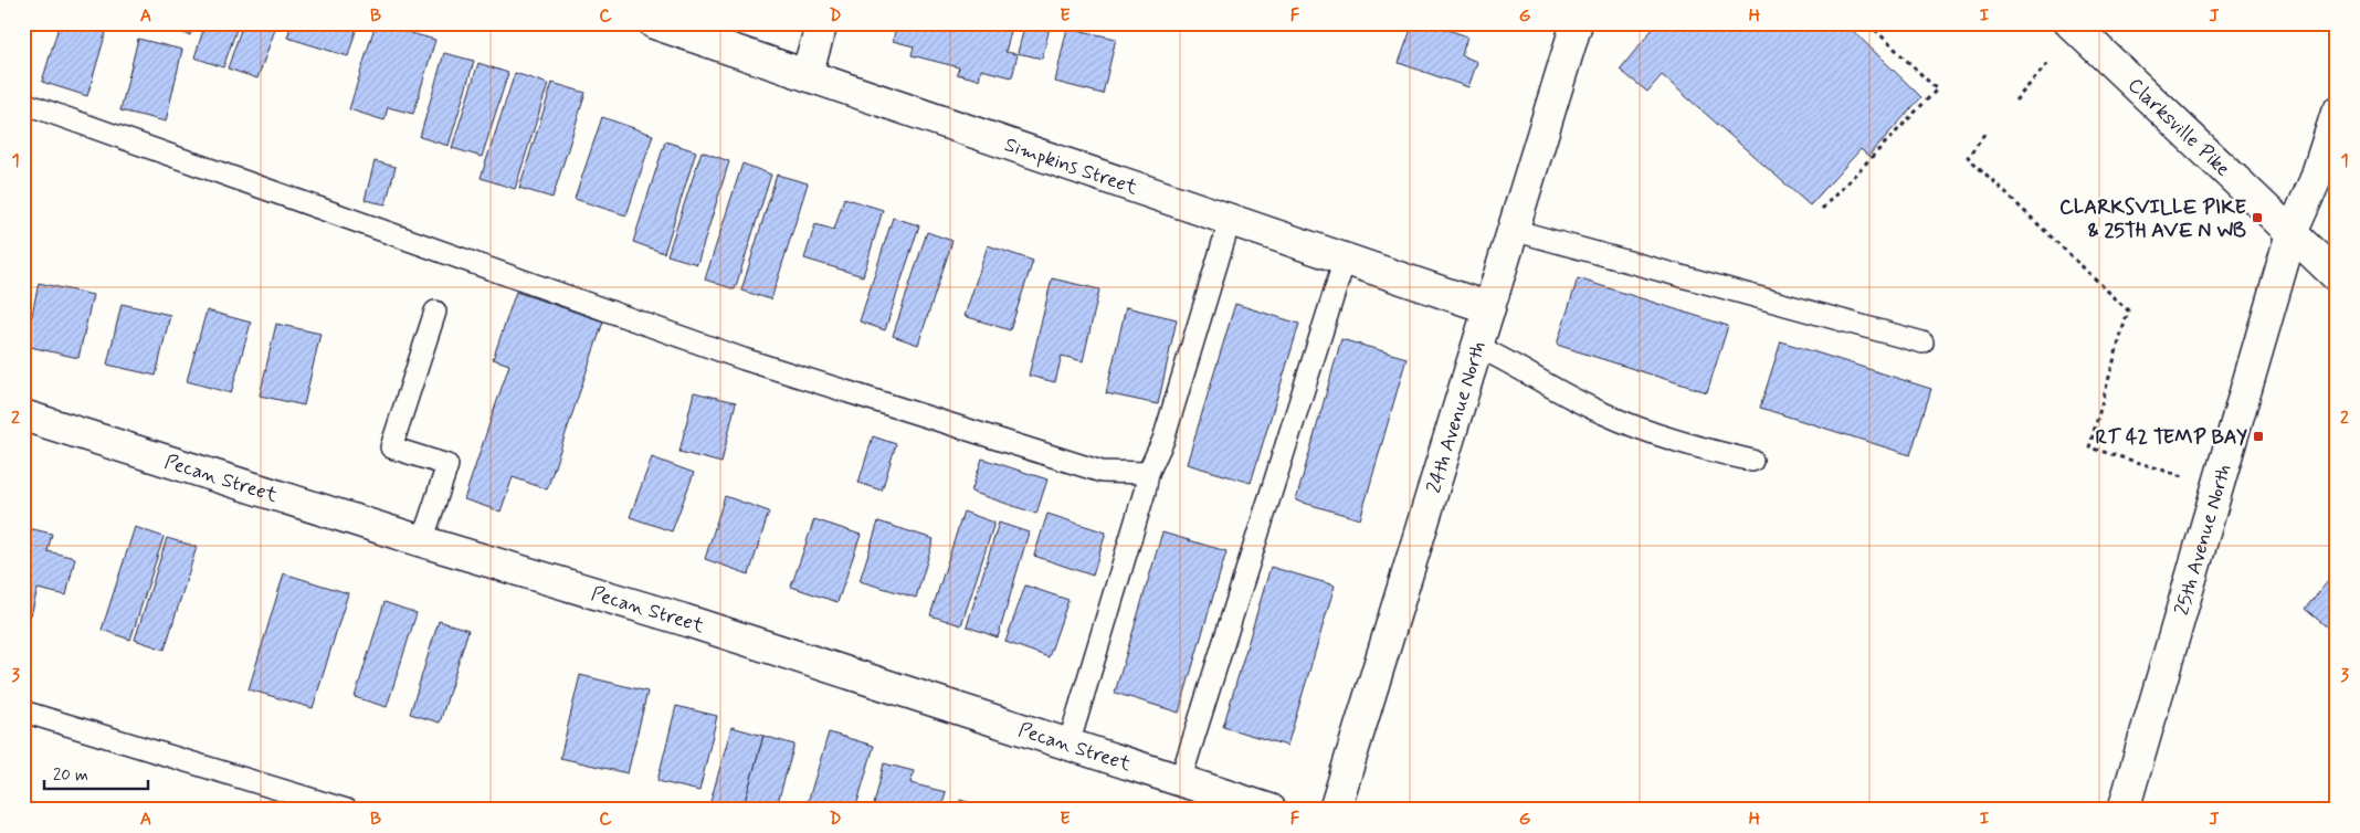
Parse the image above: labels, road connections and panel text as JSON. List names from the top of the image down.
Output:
{
  "streets": {
    "street": [
      "Clarksville Pike",
      "Simpkins Street",
      "24th Avenue North",
      "Pecan Street",
      "25th Avenue North"
    ]
  },
  "crossings": [
    ["Clarksville Pike", "25th Avenue North"],
    ["Simpkins Street", "24th Avenue North"]
  ],
  "places": {
    "transit": ["CLARKSVILLE PIKE & 25TH AVE N WB", "RT 42 TEMP BAY"]
  },
  "scale_bar": "20 m",
  "grid": {
    "columns": [
      "A",
      "B",
      "C",
      "D",
      "E",
      "F",
      "G",
      "H",
      "I",
      "J"
    ],
    "rows": ["1", "2", "3"]
  }
}
